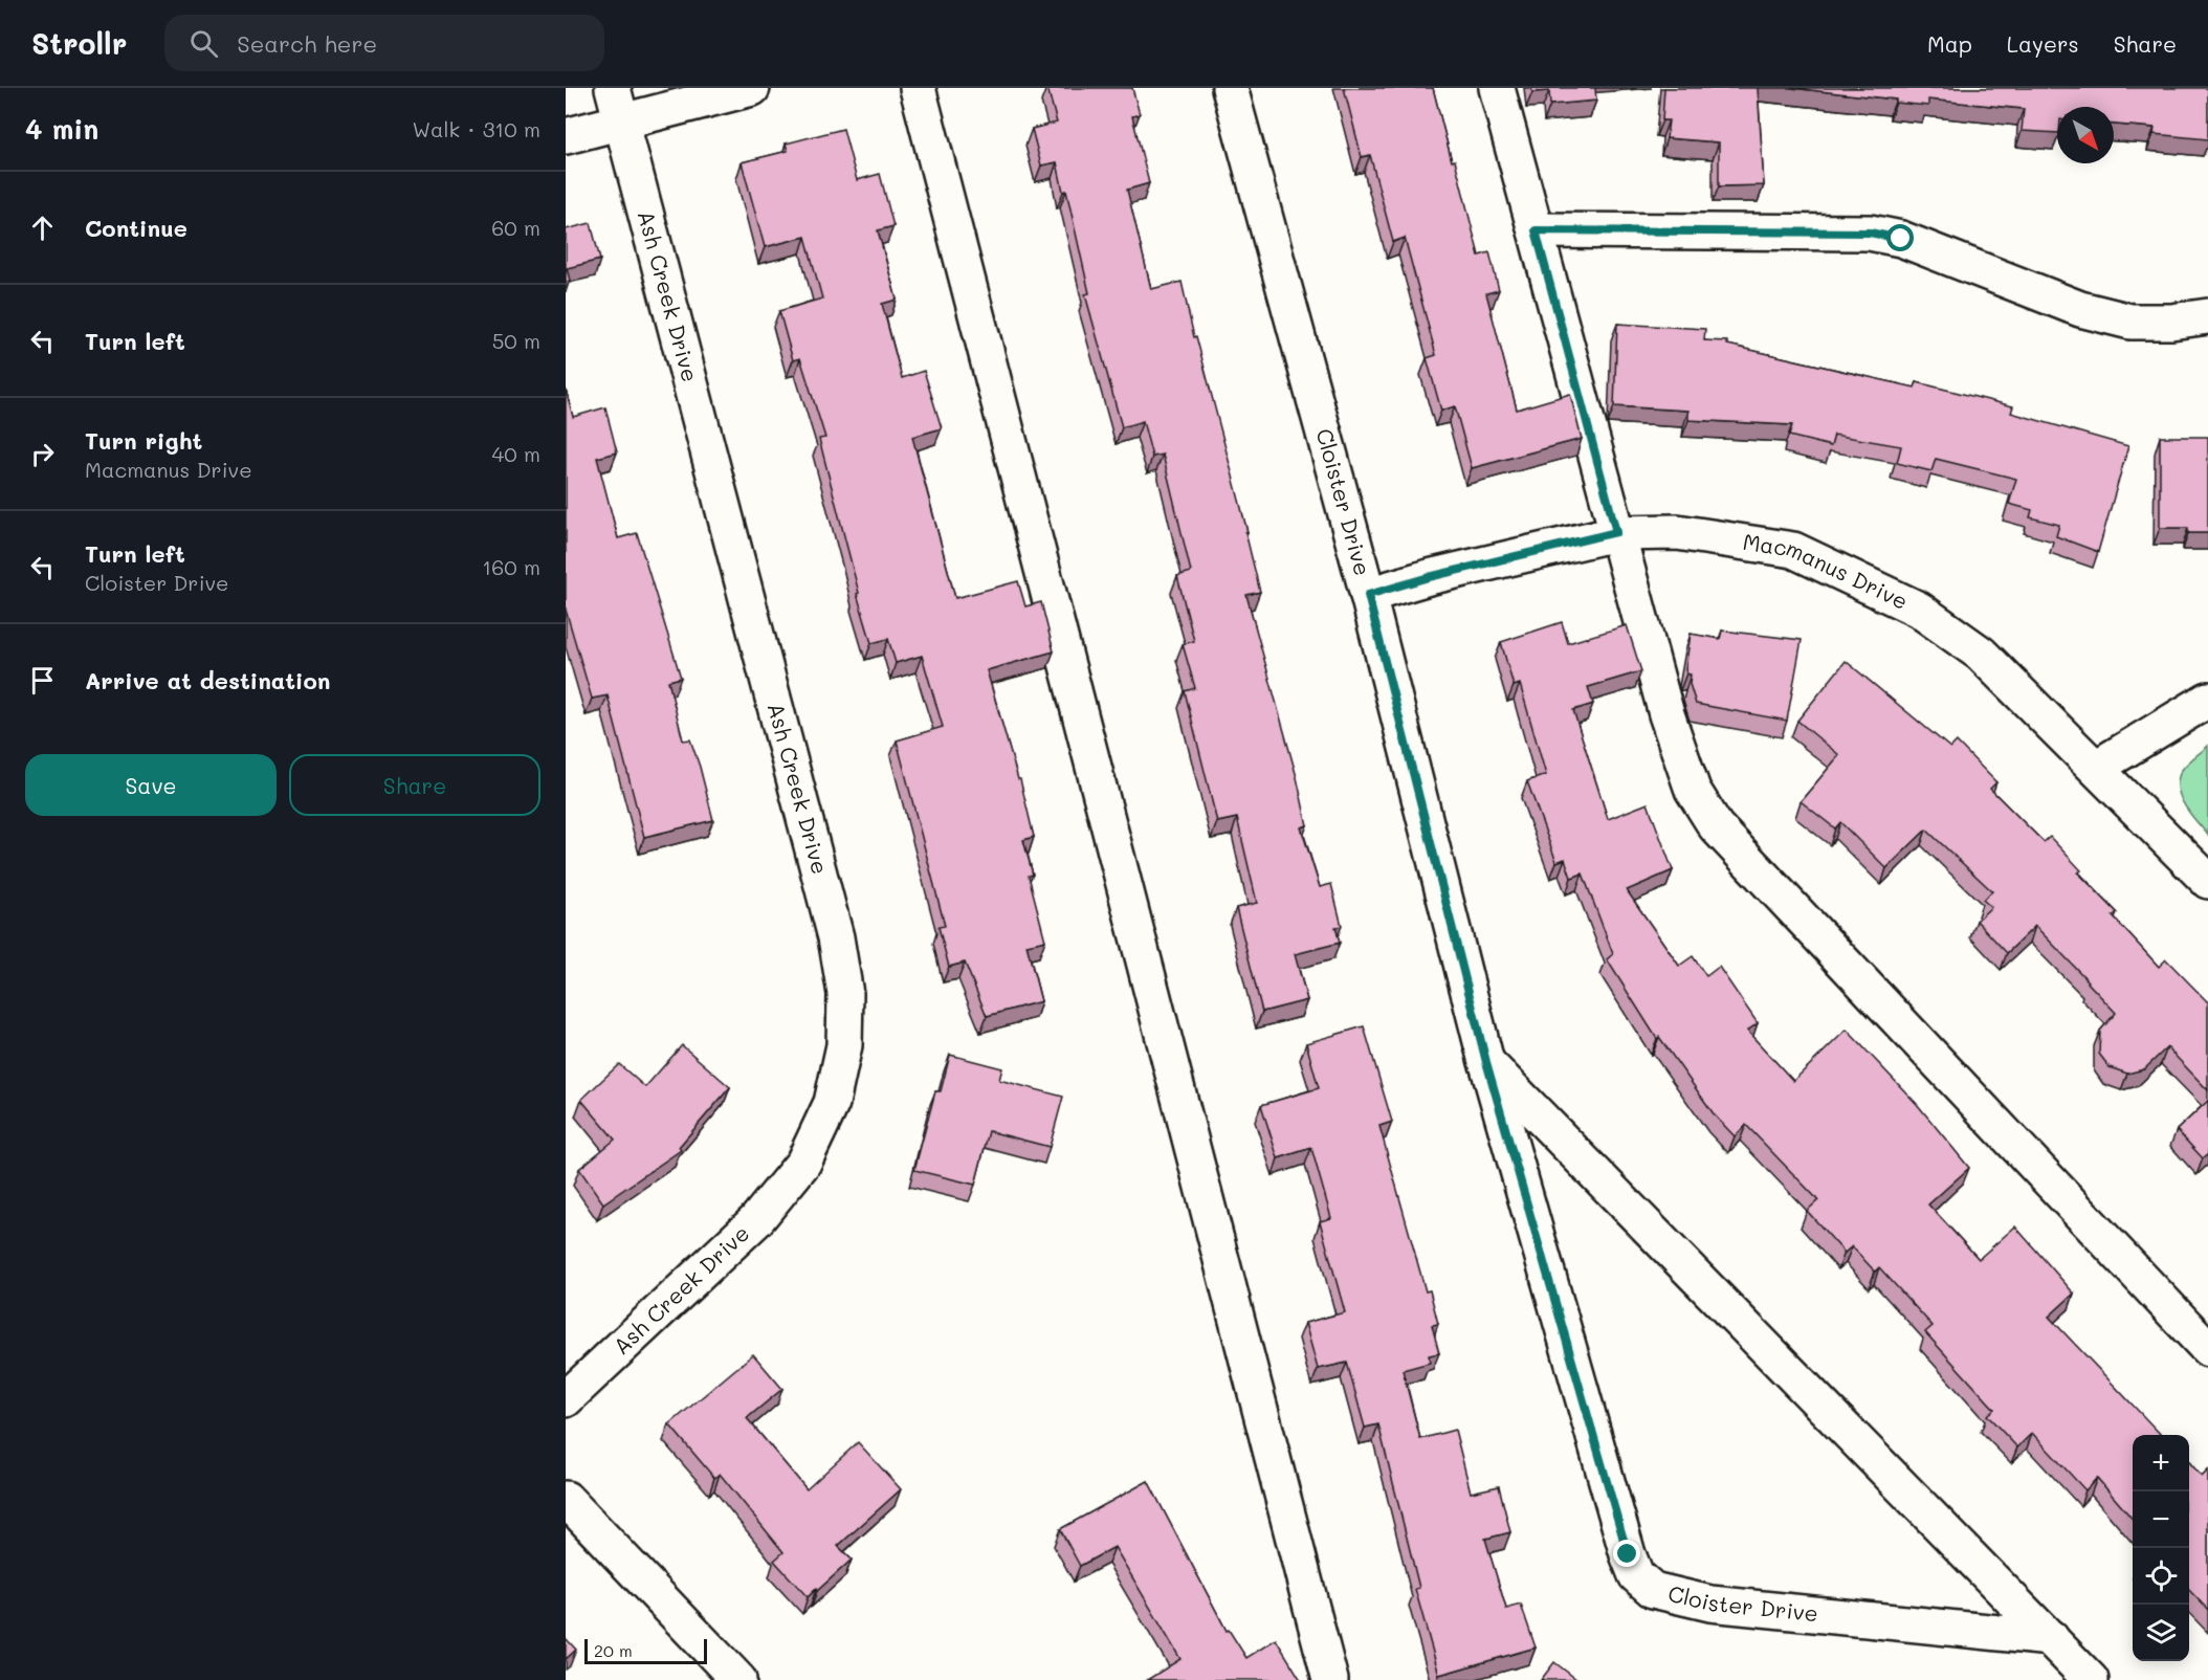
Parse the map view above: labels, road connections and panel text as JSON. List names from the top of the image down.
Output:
{
  "streets": {
    "street": ["Ash Creek Drive", "Cloister Drive", "Macmanus Drive"]
  },
  "crossings": [
    ["Cloister Drive", "Macmanus Drive"]
  ],
  "scale_bar": "20 m",
  "north": "bottom right",
  "page": {
    "header": "Strollr",
    "search": "Search here",
    "nav": ["Map", "Layers", "Share"],
    "heading": ["4 min", "Walk · 310 m"],
    "list": [
      ["Continue", "60 m"],
      ["Turn left", "50 m"],
      ["Turn right", "Macmanus Drive", "40 m"],
      ["Turn left", "Cloister Drive", "160 m"],
      "Arrive at destination"
    ],
    "buttons": ["Save", "Share"],
    "map_buttons": ["+", "−"],
    "scale": "20 m"
  }
}
